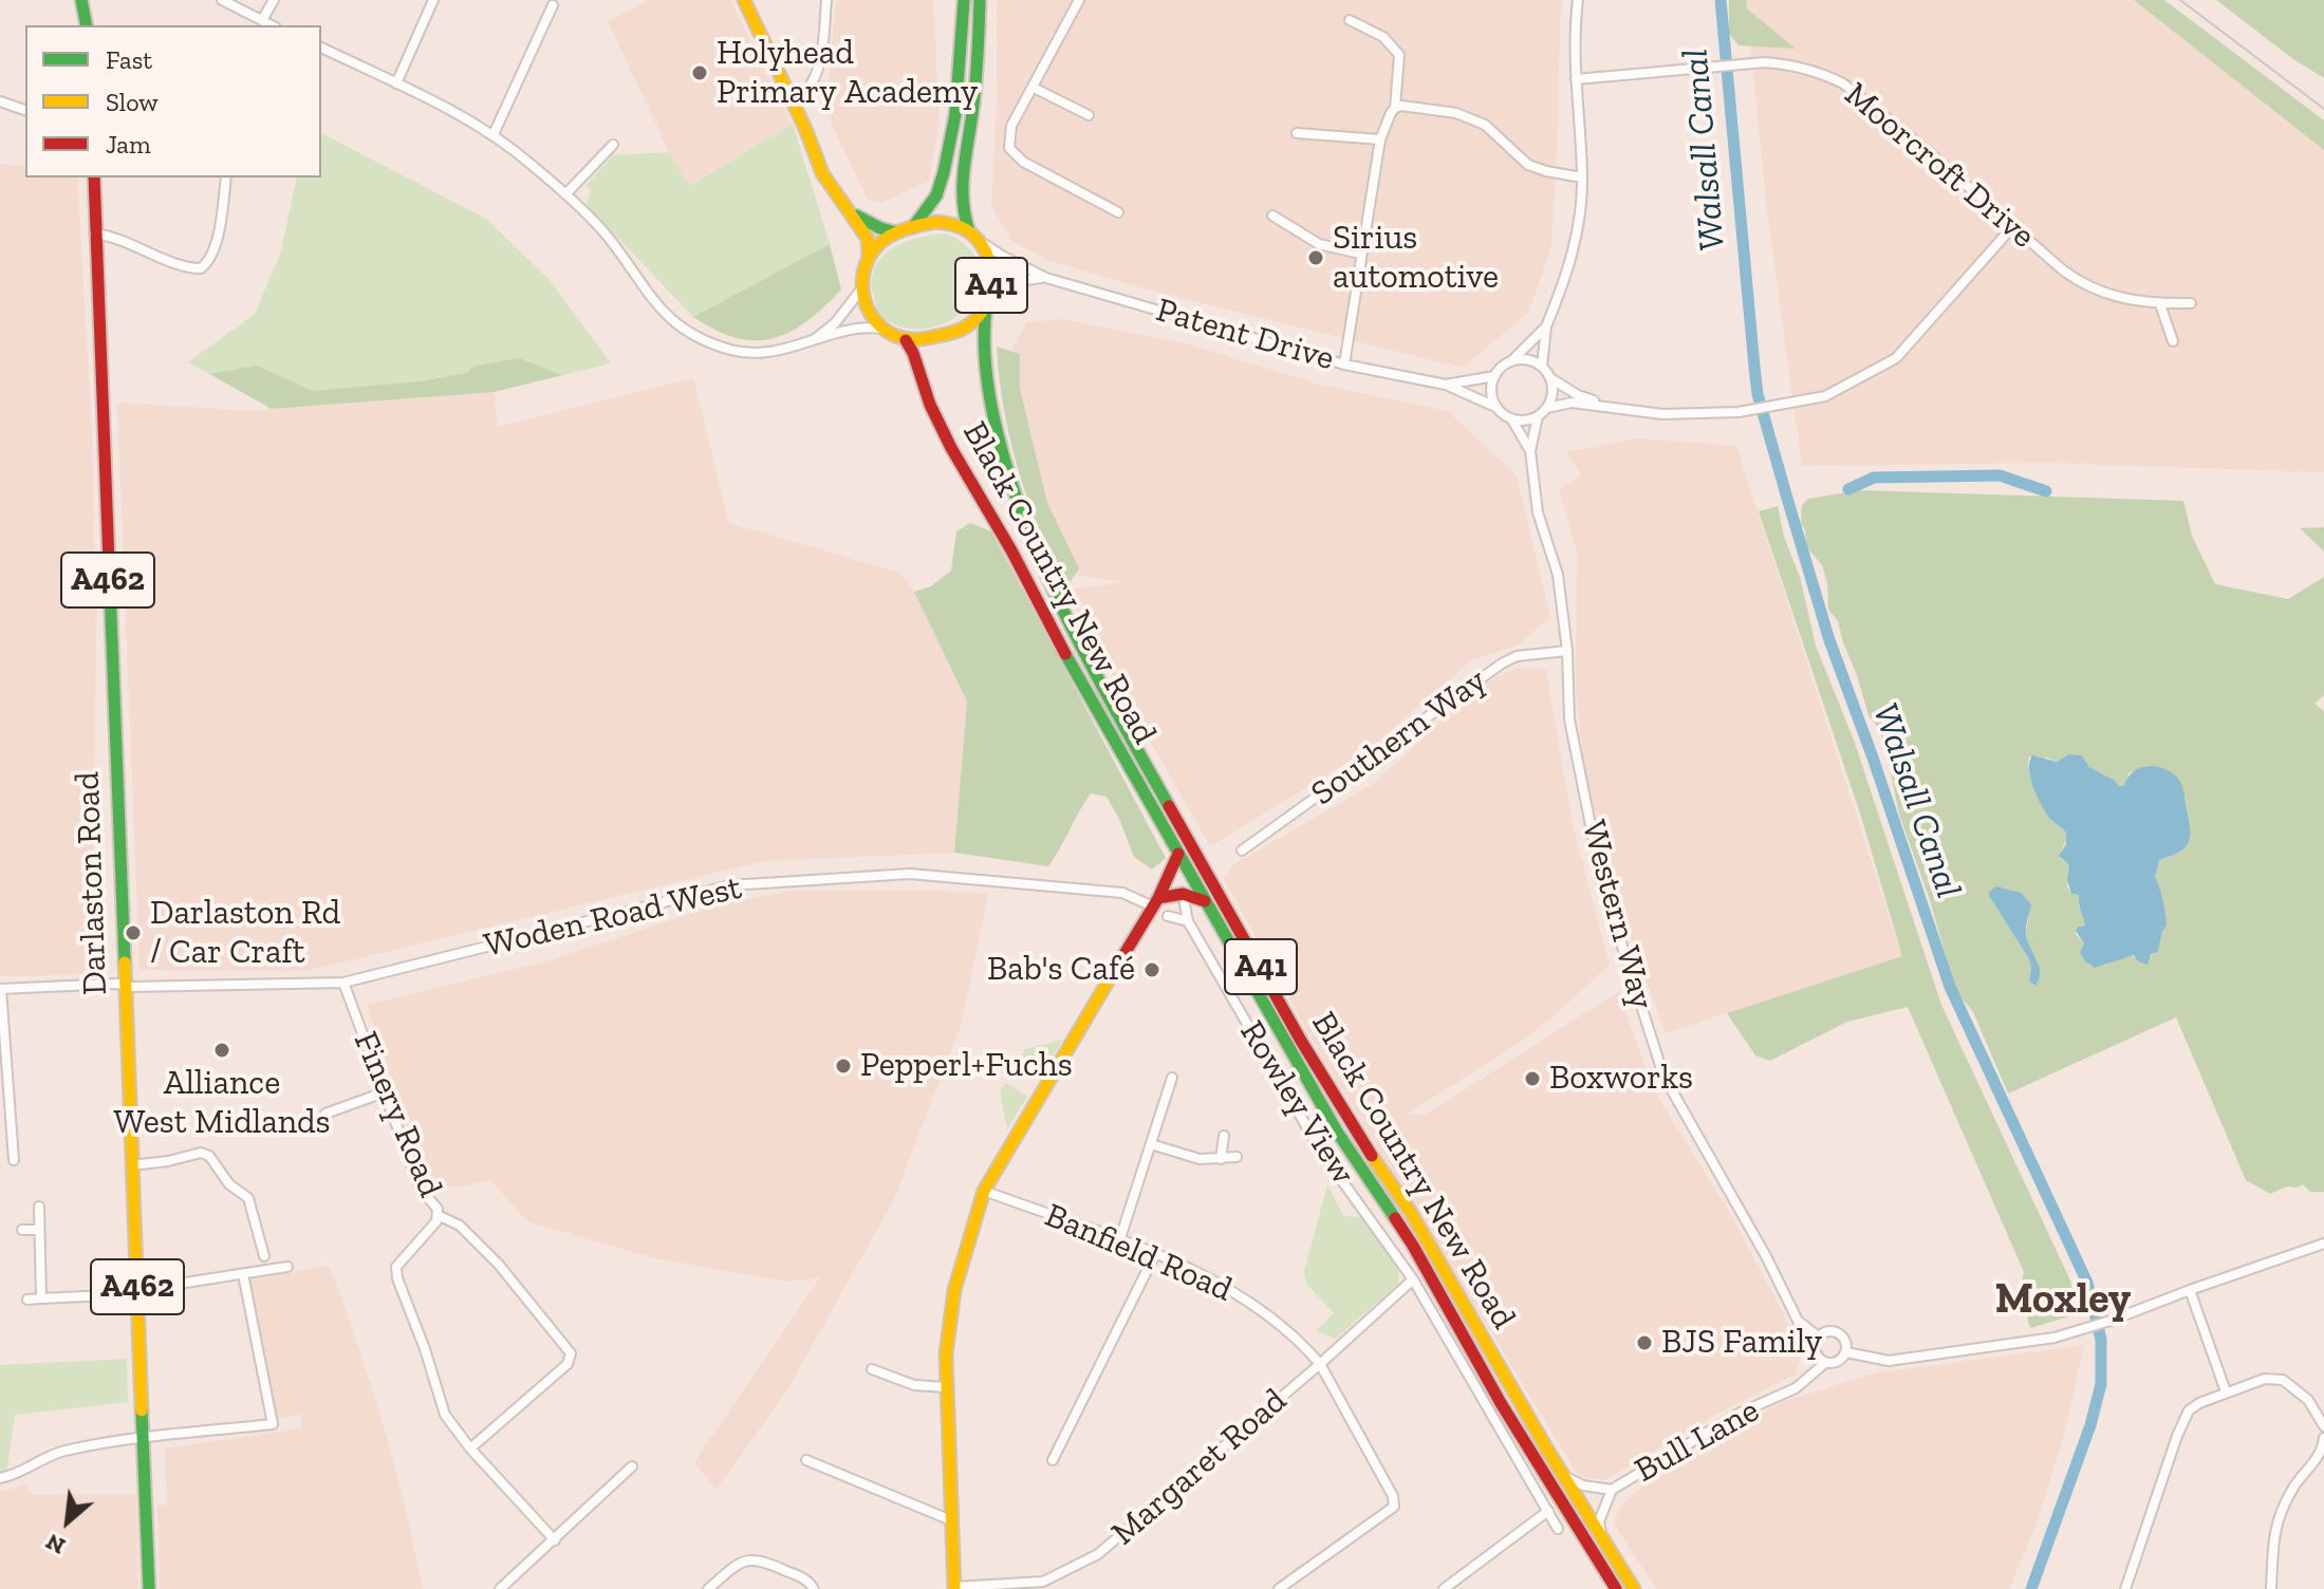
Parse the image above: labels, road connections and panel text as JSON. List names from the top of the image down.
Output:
{
  "streets": {
    "main road": [
      "A41",
      "A462",
      "Black Country New Road",
      "Darlaston Road"
    ],
    "street": [
      "Moorcroft Drive",
      "Patent Drive",
      "Southern Way",
      "Western Way",
      "Woden Road West",
      "Rowley View",
      "Finery Road",
      "Banfield Road",
      "Bull Lane",
      "Margaret Road"
    ]
  },
  "crossings": [
    ["A41", "Patent Drive"],
    ["A41", "Black Country New Road"],
    ["Patent Drive", "Black Country New Road"],
    ["Patent Drive", "Western Way"],
    ["Black Country New Road", "Bull Lane"],
    ["Southern Way", "Western Way"],
    ["Darlaston Road", "Woden Road West"],
    ["Western Way", "Bull Lane"],
    ["Woden Road West", "Finery Road"],
    ["Rowley View", "Margaret Road"],
    ["Banfield Road", "Margaret Road"]
  ],
  "districts": ["Moxley"],
  "water": ["Walsall Canal"],
  "places": [
    "Holyhead Primary Academy",
    "Sirius automotive",
    "Darlaston Rd / Car Craft",
    "Bab's Café",
    "Alliance West Midlands",
    "Pepperl+Fuchs",
    "Boxworks",
    "BJS Family"
  ],
  "legend": ["Fast", "Slow", "Jam"],
  "north": "bottom left"
}
